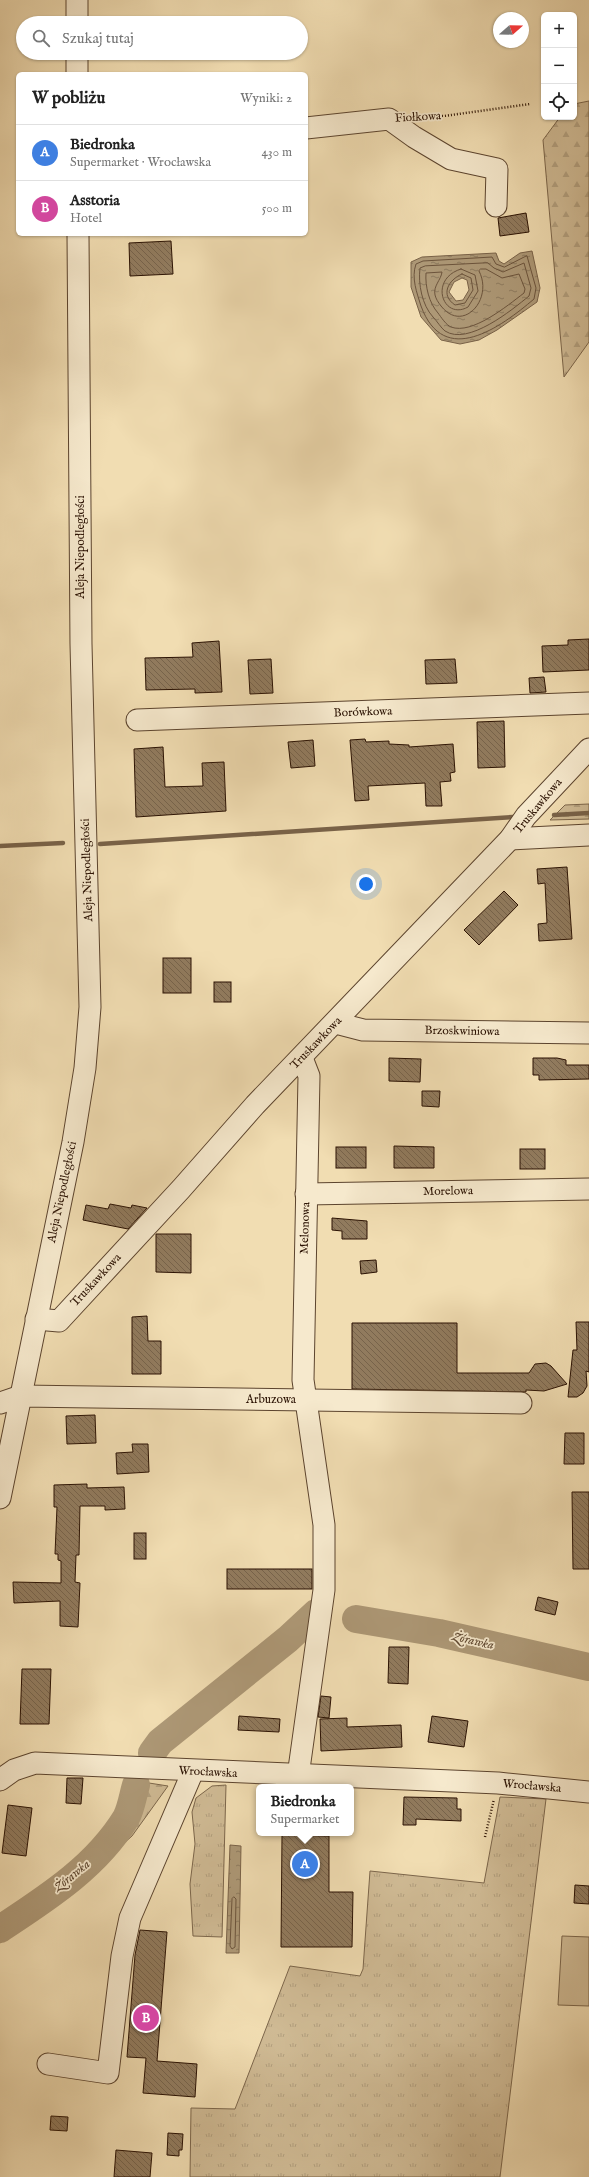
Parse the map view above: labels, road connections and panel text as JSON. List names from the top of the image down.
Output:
{
  "streets": {
    "street": [
      "Fiołkowa",
      "Aleja Niepodległości",
      "Borówkowa",
      "Truskawkowa",
      "Brzoskwiniowa",
      "Morelowa",
      "Melonowa",
      "Arbuzowa",
      "Wrocławska"
    ]
  },
  "crossings": [
    ["Aleja Niepodległości", "Truskawkowa"],
    ["Aleja Niepodległości", "Arbuzowa"],
    ["Truskawkowa", "Brzoskwiniowa"],
    ["Truskawkowa", "Melonowa"],
    ["Morelowa", "Melonowa"],
    ["Melonowa", "Arbuzowa"],
    ["Melonowa", "Wrocławska"]
  ],
  "water": ["Żórawka"],
  "north": "right",
  "page": {
    "map_buttons": ["+", "−"],
    "search": "Szukaj tutaj",
    "heading": ["W pobliżu", "Wyniki: 2"],
    "list": [
      {
        "mark": "A",
        "name": "Biedronka",
        "note": "Supermarket · Wrocławska",
        "value": "430 m"
      },
      {
        "mark": "B",
        "name": "Asstoria",
        "note": "Hotel",
        "value": "500 m"
      }
    ],
    "popup": ["Biedronka", "Supermarket"],
    "pins": ["A", "B"]
  }
}
